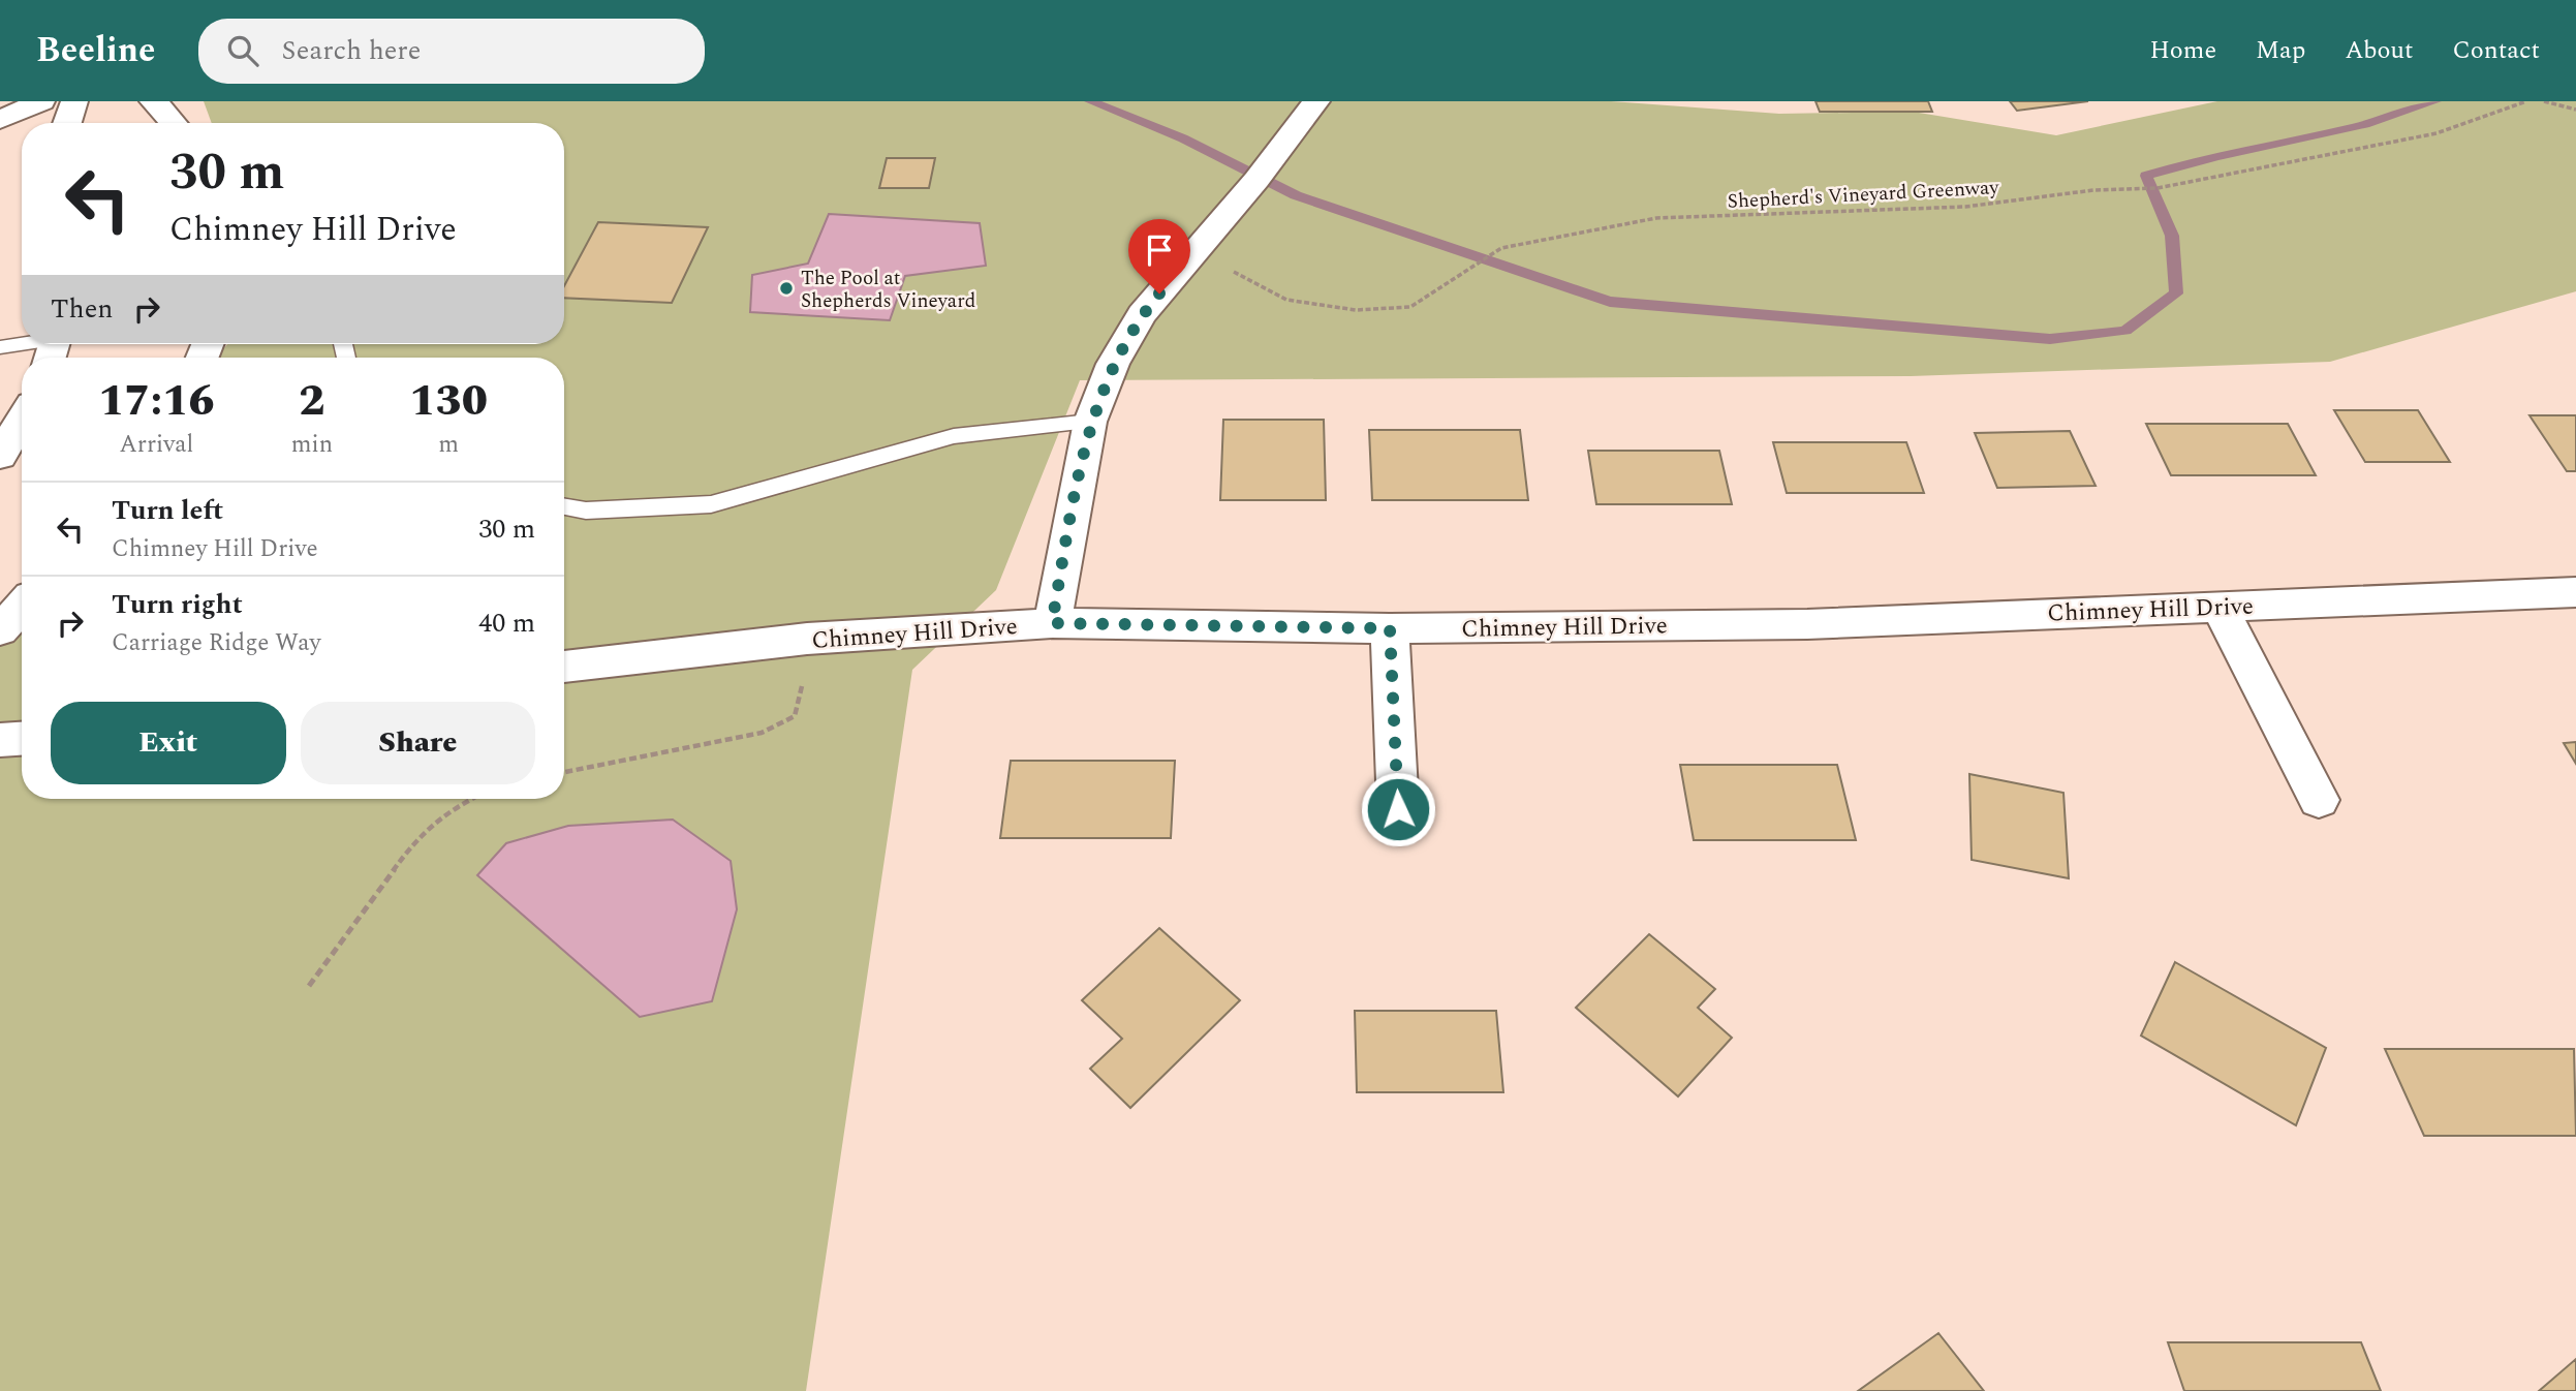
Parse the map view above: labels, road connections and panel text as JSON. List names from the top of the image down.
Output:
{
  "streets": {
    "street": ["Chimney Hill Drive"],
    "path": ["Shepherd's Vineyard Greenway"]
  },
  "places": ["The Pool at Shepherds Vineyard"],
  "page": {
    "header": "Beeline",
    "search": "Search here",
    "nav": [
      "Home",
      "Map",
      "About",
      "Contact"
    ],
    "turn": ["30 m", "Chimney Hill Drive"],
    "then": "Then",
    "eta": [
      "17:16",
      "Arrival",
      "2",
      "min",
      "130",
      "m"
    ],
    "list": [
      {
        "name": "Turn left",
        "note": "Chimney Hill Drive",
        "value": "30 m"
      },
      {
        "name": "Turn right",
        "note": "Carriage Ridge Way",
        "value": "40 m"
      }
    ],
    "buttons": ["Exit", "Share"]
  }
}
